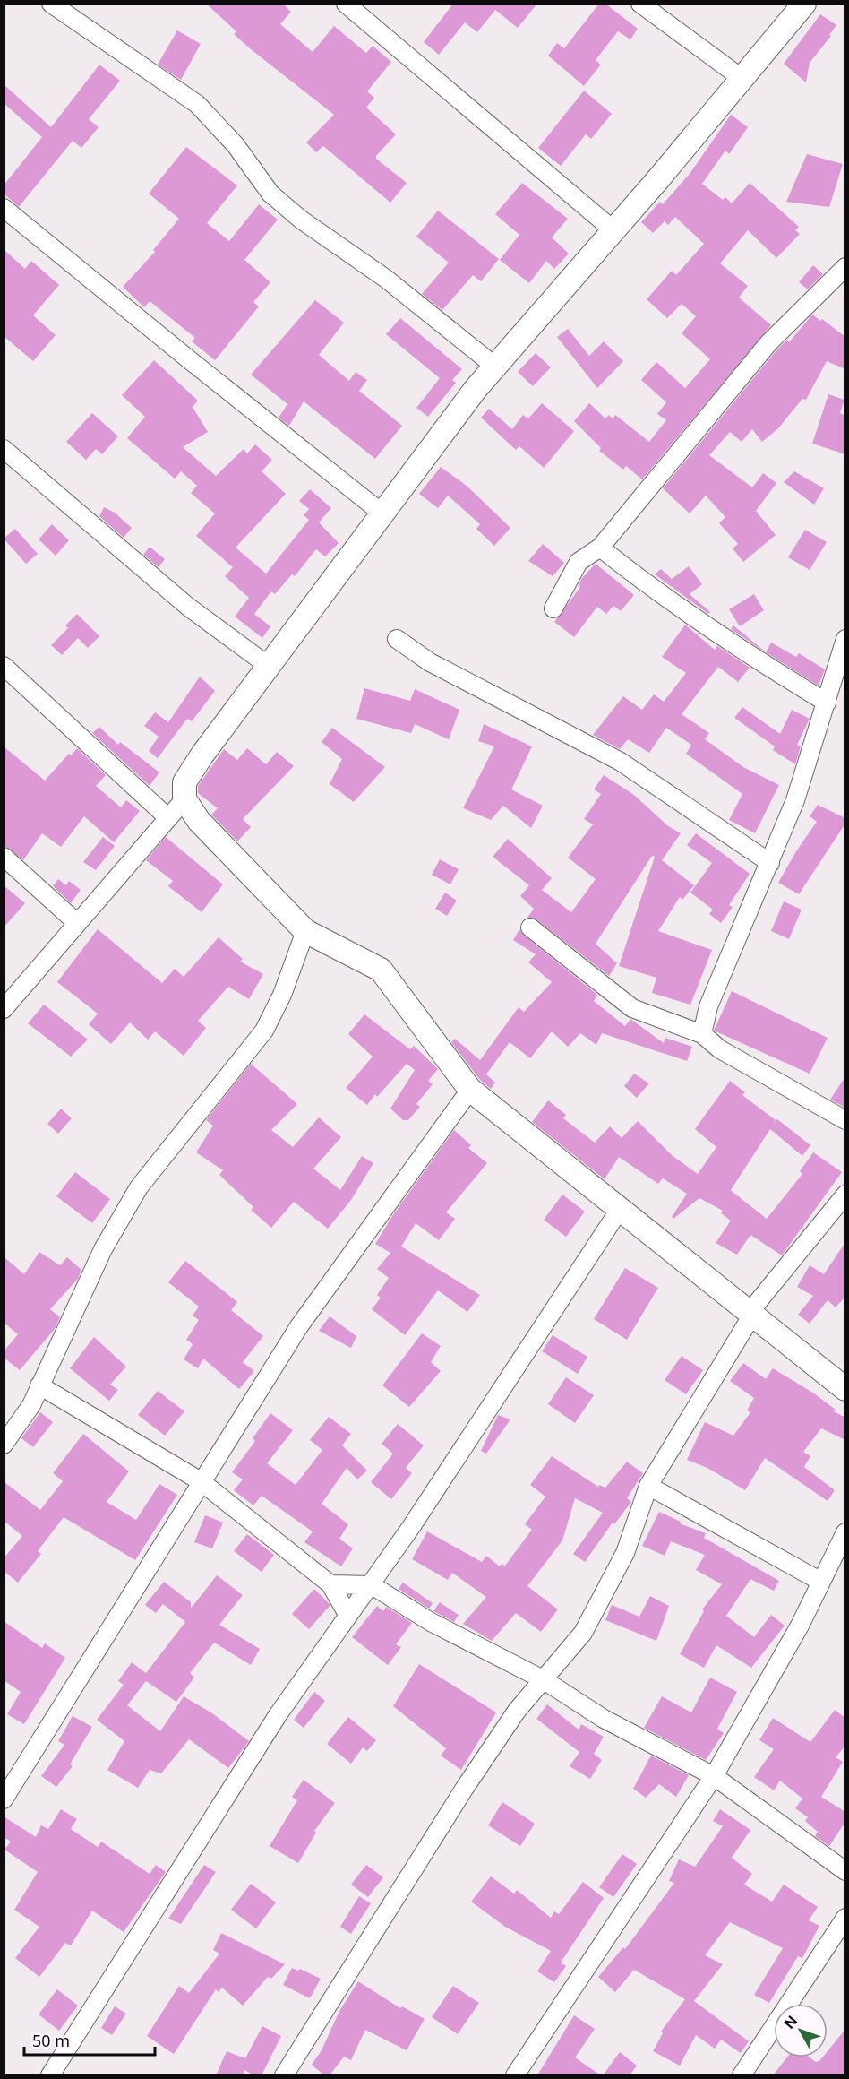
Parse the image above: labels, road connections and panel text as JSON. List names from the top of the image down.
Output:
{
  "scale_bar": "50 m",
  "north": "top left"
}
